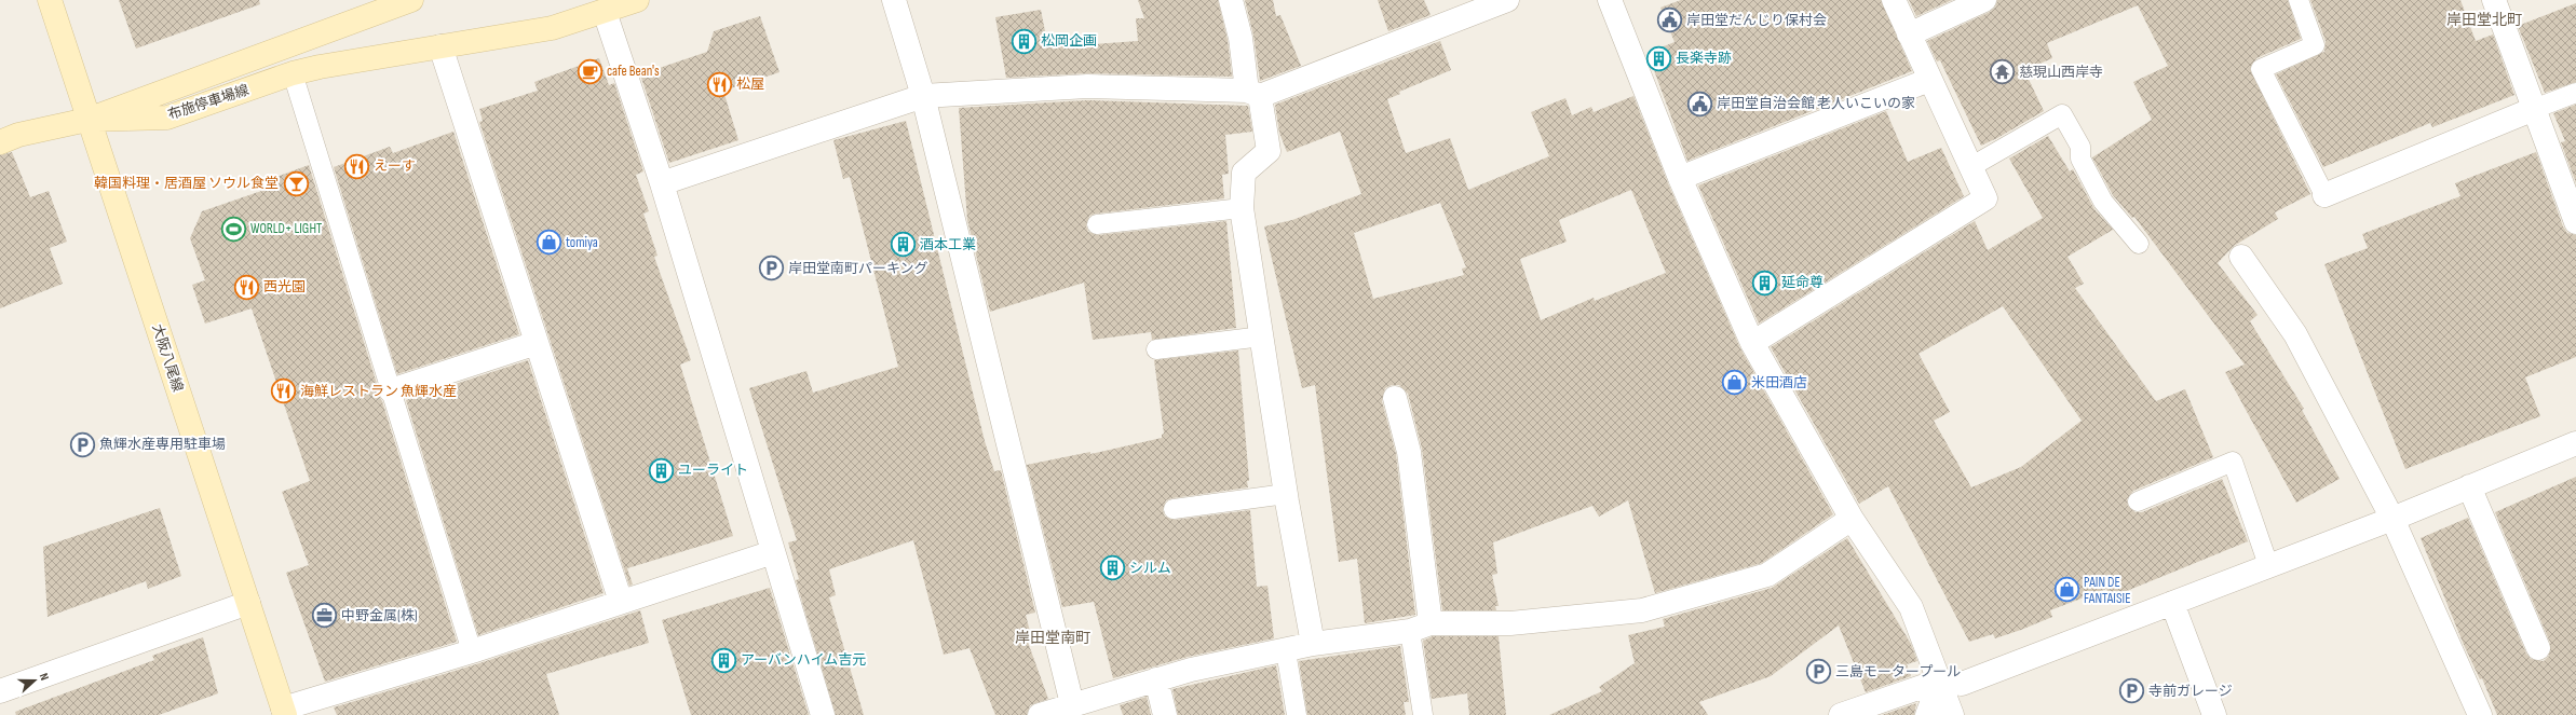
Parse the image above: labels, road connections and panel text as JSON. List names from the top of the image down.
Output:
{
  "streets": {
    "main road": ["布施停車場線", "大阪八尾線"]
  },
  "crossings": [
    ["布施停車場線", "大阪八尾線"]
  ],
  "districts": ["岸田堂北町", "岸田堂南町"],
  "places": {
    "public building": ["岸田堂だんじり保村会", "岸田堂自治会館 老人いこいの家"],
    "building": [
      "松岡企画",
      "長楽寺跡",
      "酒本工業",
      "延命尊",
      "ユーライト",
      "シルム",
      "アーバンハイム吉元"
    ],
    "cafe": ["cafe Bean's"],
    "temple": ["慈現山西岸寺"],
    "restaurant": [
      "松屋",
      "えーす",
      "西光園",
      "海鮮レストラン 魚輝水産"
    ],
    "bar": ["韓国料理・居酒屋 ソウル食堂"],
    "sports": ["WORLD+ LIGHT"],
    "shop": ["tomiya", "米田酒店", "PAIN DE FANTAISIE"],
    "parking": [
      "岸田堂南町パーキング",
      "魚輝水産専用駐車場",
      "三島モータープール",
      "寺前ガレージ"
    ],
    "office": ["中野金属(株)"]
  },
  "north": "right"
}
